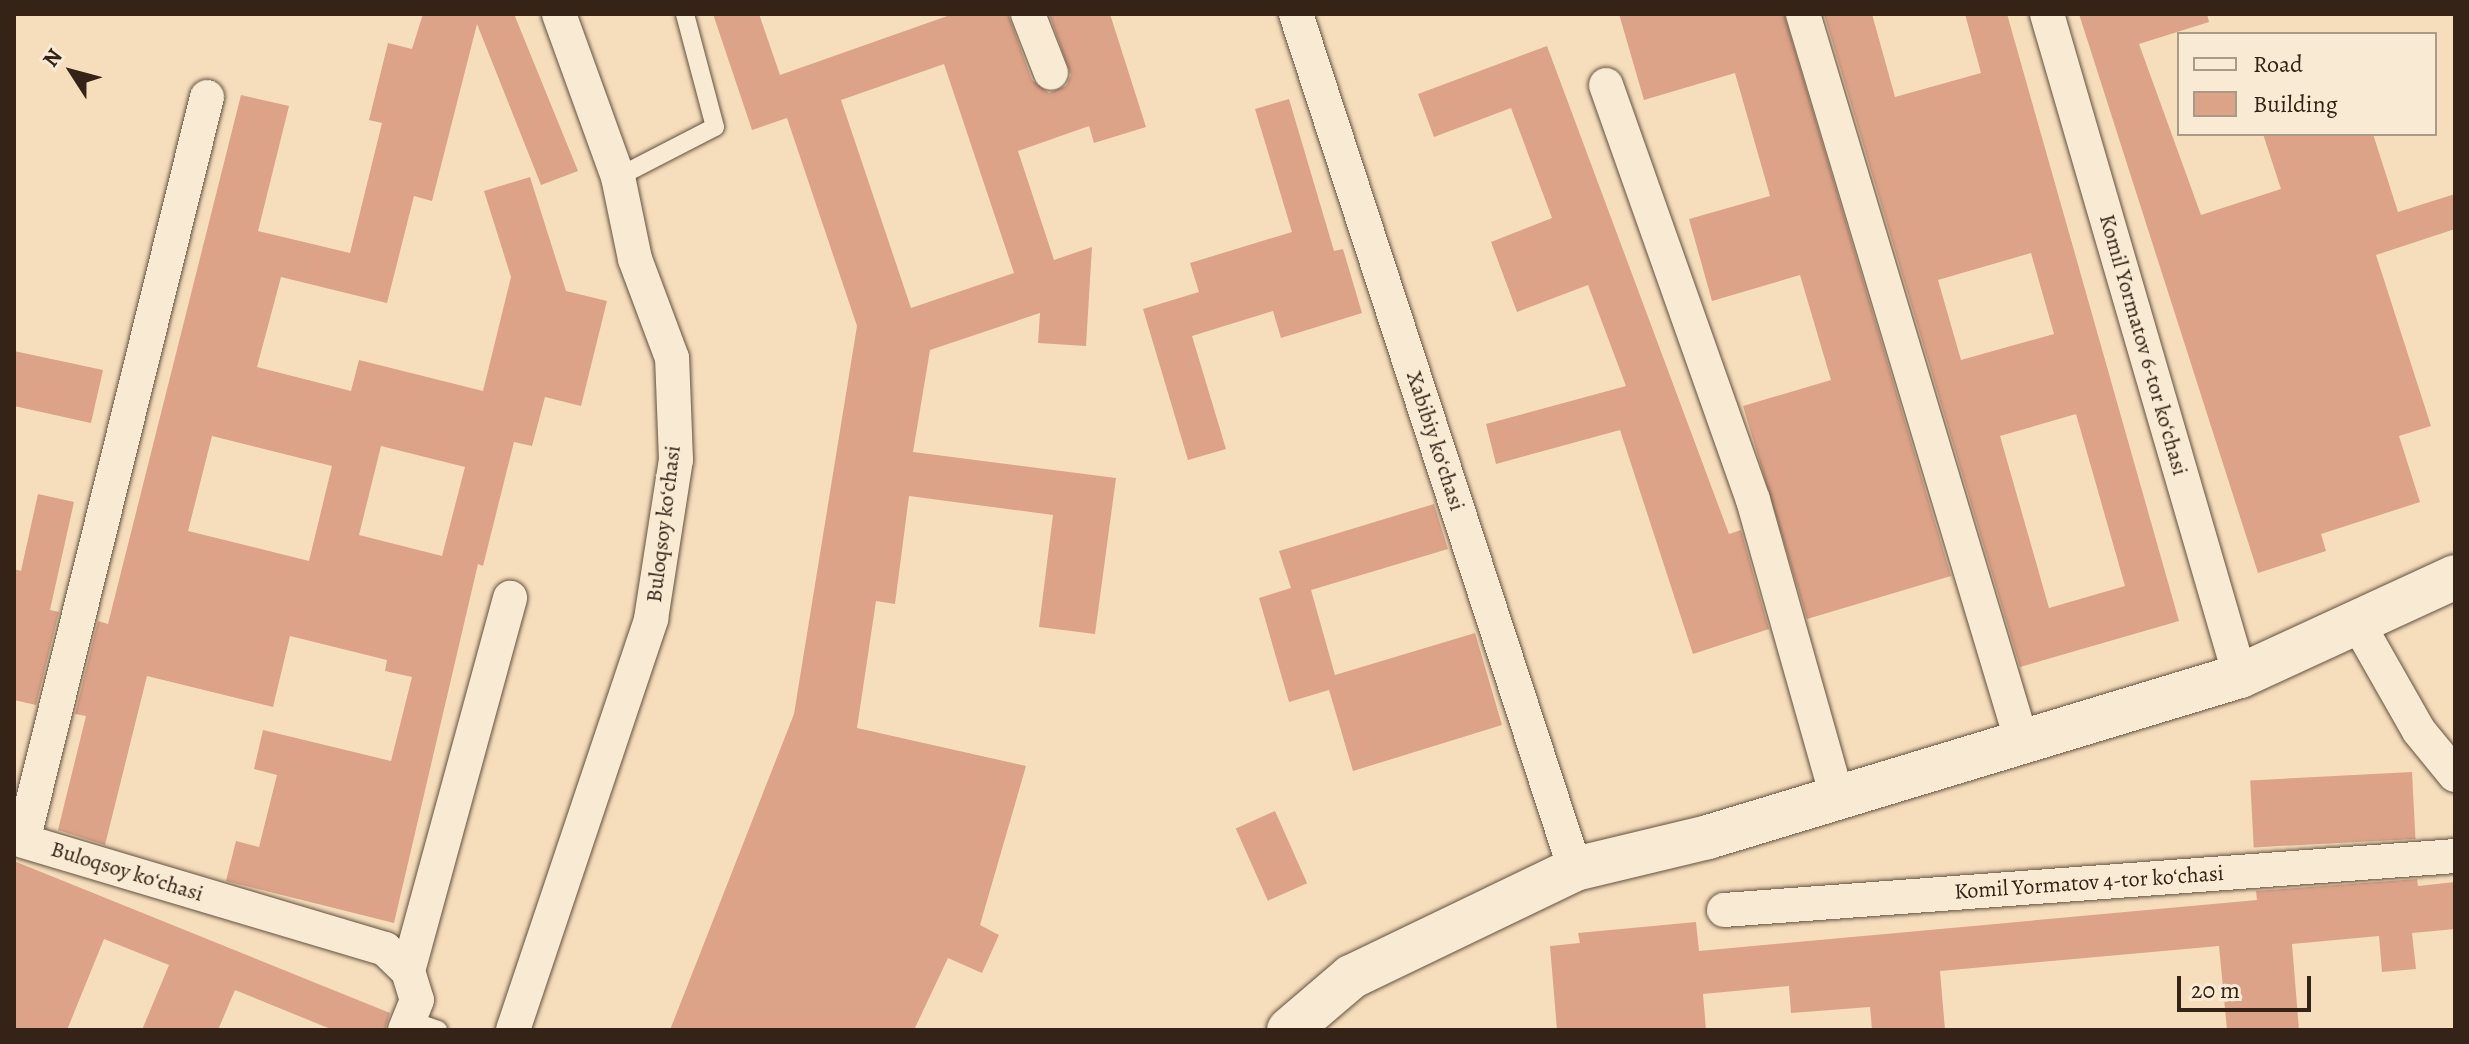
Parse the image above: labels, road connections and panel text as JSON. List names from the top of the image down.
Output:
{
  "streets": {
    "street": [
      "Komil Yormatov 6-tor koʻchasi",
      "Xabibiy koʻchasi",
      "Buloqsoy koʻchasi",
      "Komil Yormatov 4-tor koʻchasi"
    ]
  },
  "legend": ["Road", "Building"],
  "scale_bar": "20 m",
  "north": "top left"
}
